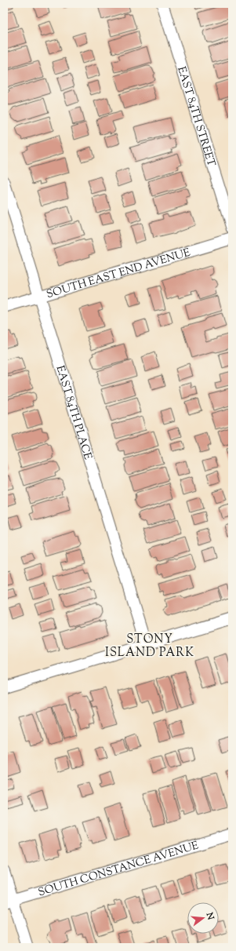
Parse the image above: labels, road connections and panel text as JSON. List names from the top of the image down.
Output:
{
  "streets": {
    "street": [
      "EAST 84TH STREET",
      "SOUTH EAST END AVENUE",
      "EAST 84TH PLACE",
      "SOUTH CONSTANCE AVENUE"
    ]
  },
  "crossings": [
    ["SOUTH EAST END AVENUE", "EAST 84TH PLACE"]
  ],
  "districts": ["STONY ISLAND PARK"],
  "north": "right"
}
